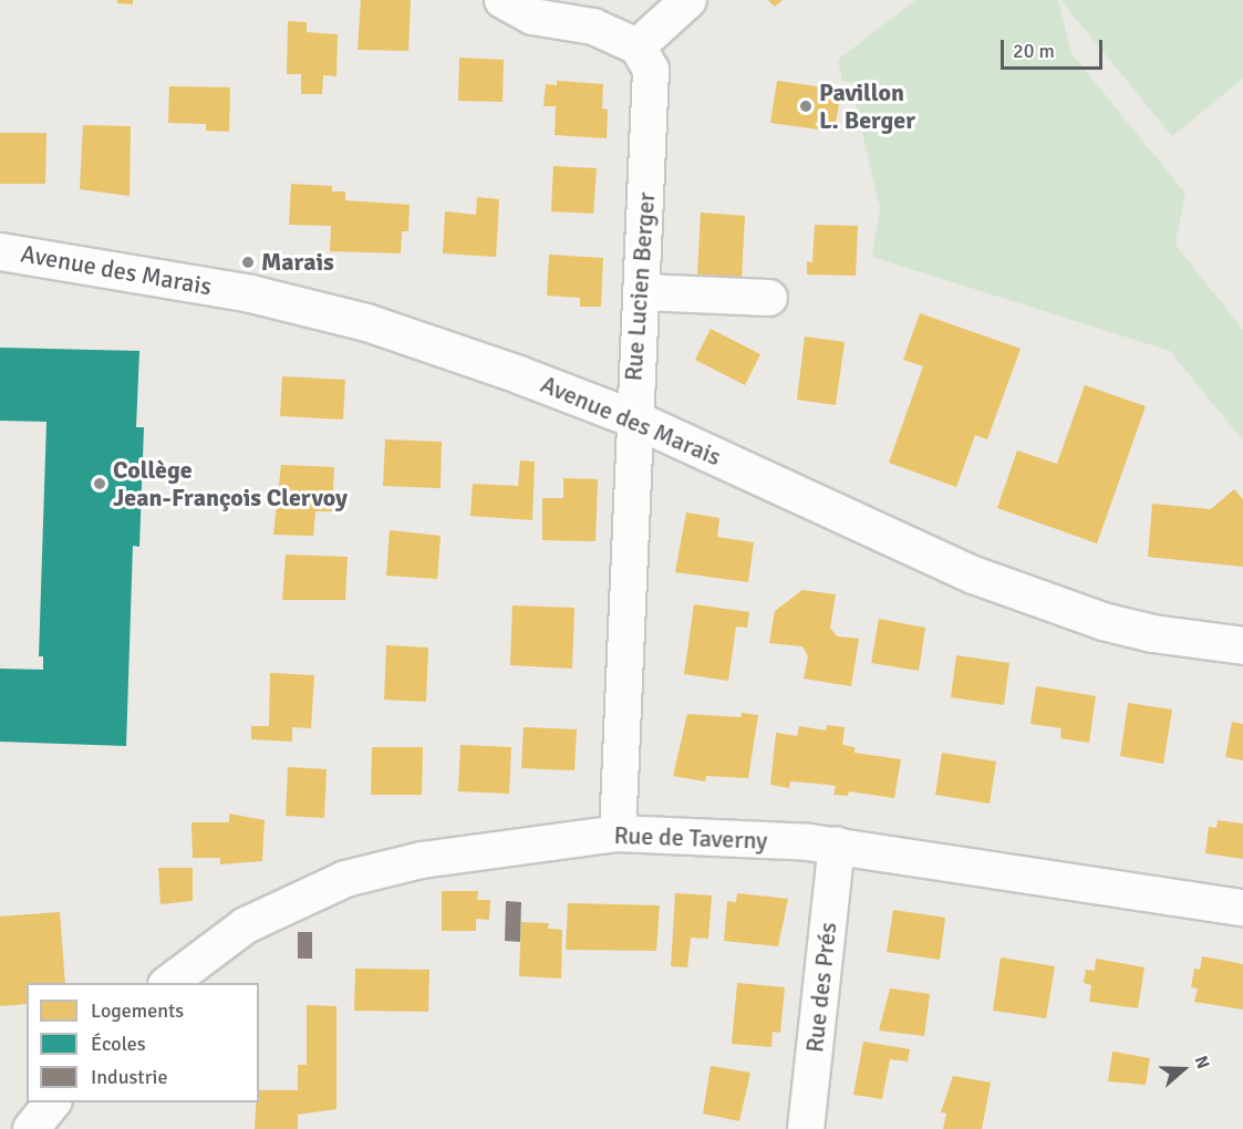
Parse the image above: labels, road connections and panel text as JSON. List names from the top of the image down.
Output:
{
  "streets": {
    "street": [
      "Avenue des Marais",
      "Rue Lucien Berger",
      "Rue de Taverny",
      "Rue des Prés"
    ]
  },
  "crossings": [
    ["Avenue des Marais", "Rue Lucien Berger"],
    ["Rue Lucien Berger", "Rue de Taverny"],
    ["Rue de Taverny", "Rue des Prés"]
  ],
  "places": ["Pavillon L. Berger", "Marais", "Collège Jean-François Clervoy"],
  "legend": ["Logements", "Écoles", "Industrie"],
  "scale_bar": "20 m",
  "north": "right"
}
